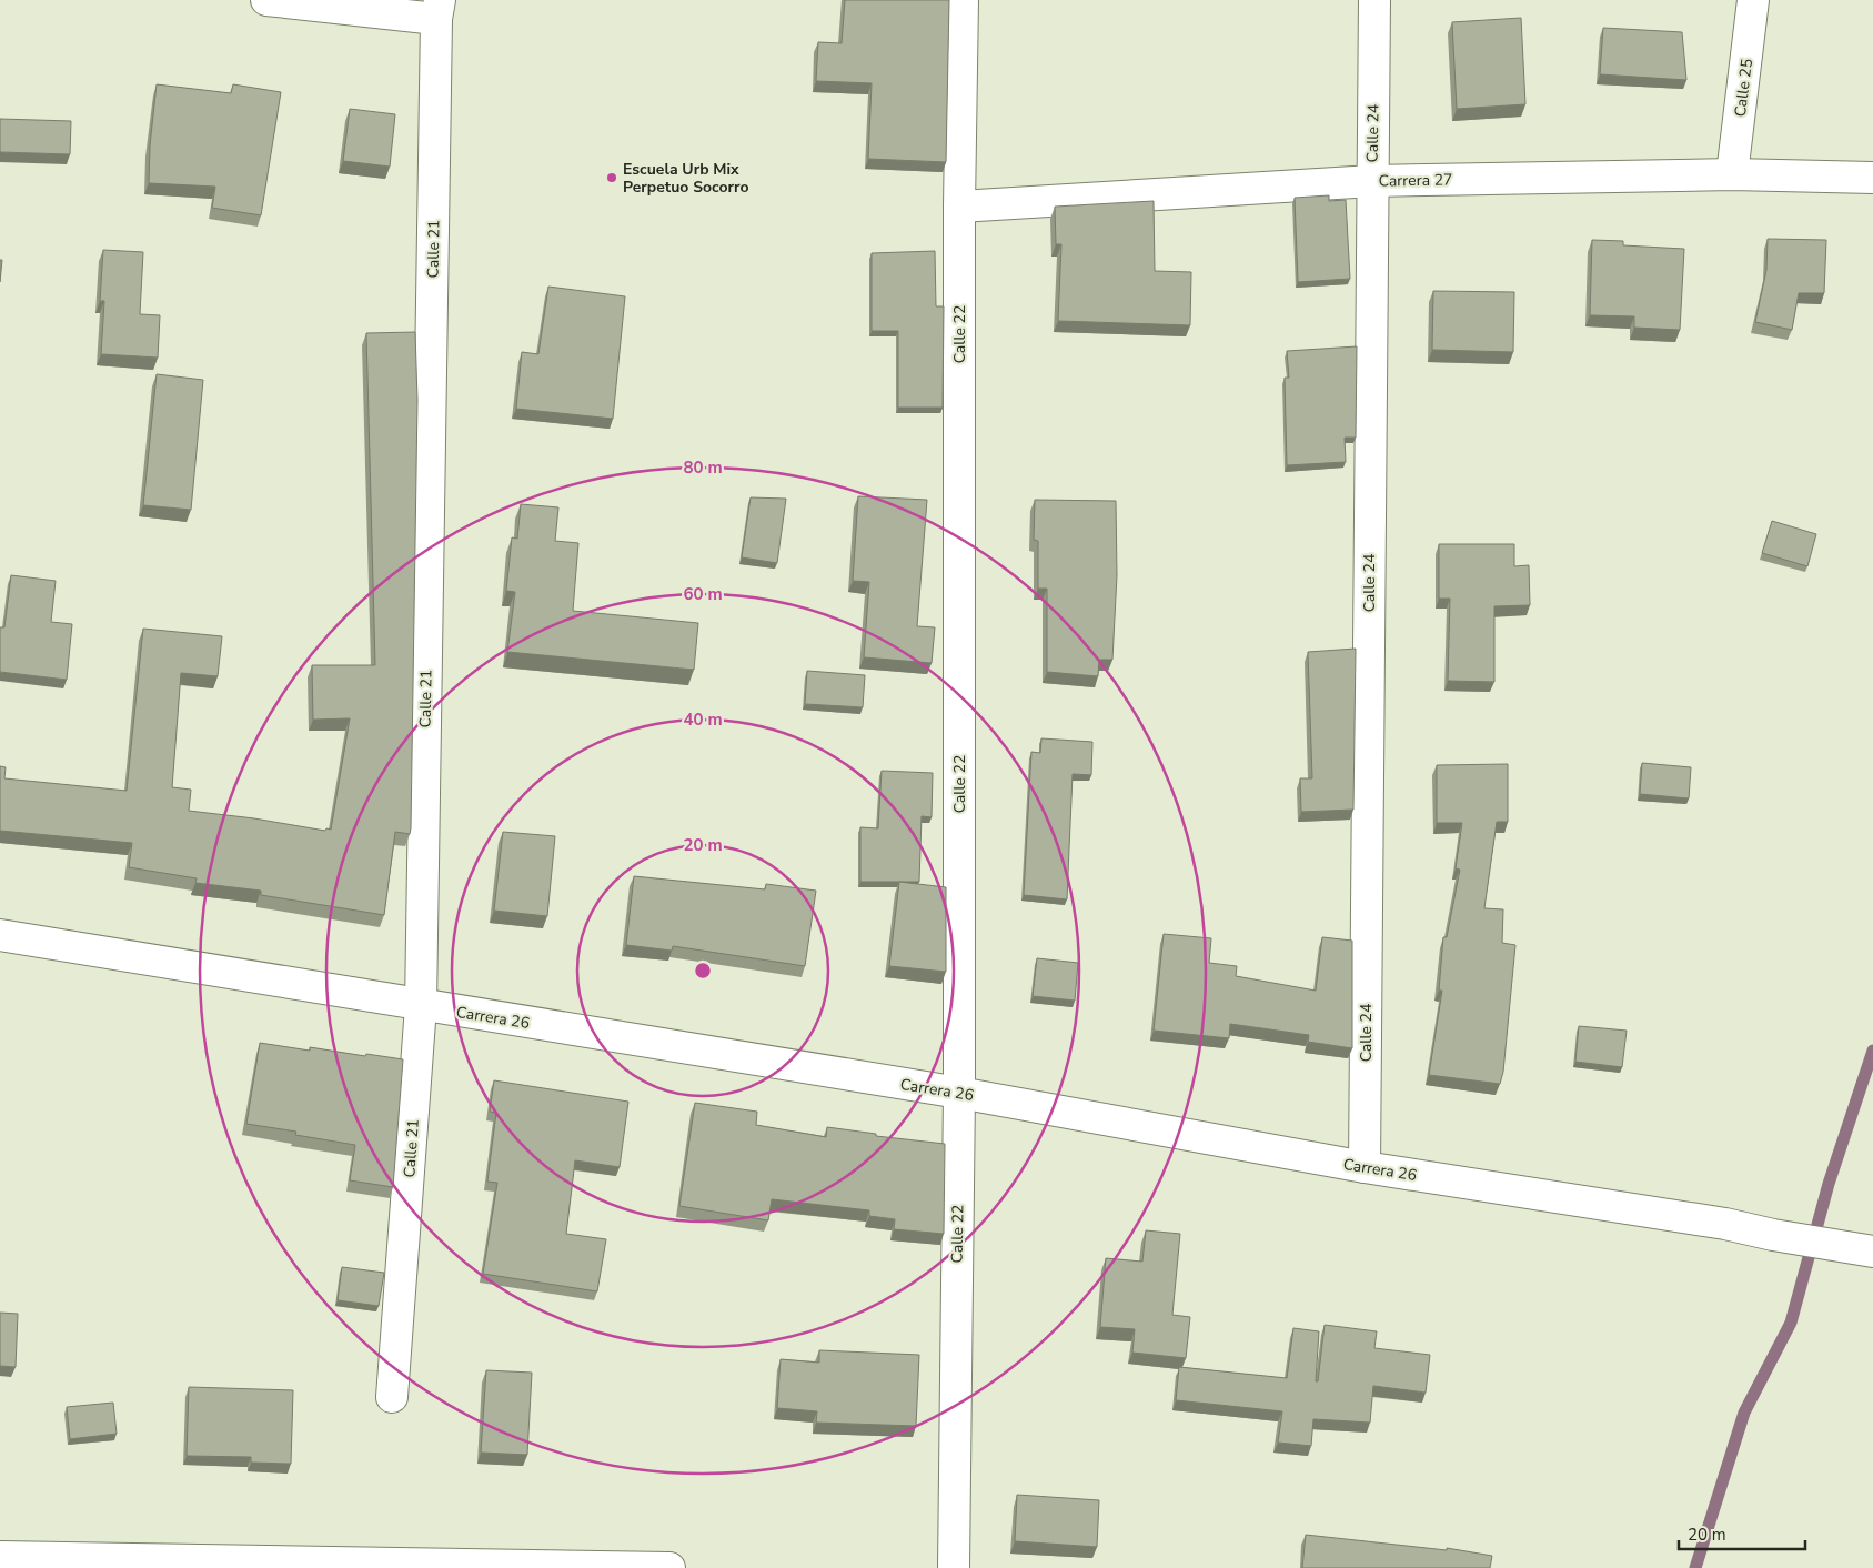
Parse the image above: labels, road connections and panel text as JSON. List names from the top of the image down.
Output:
{
  "streets": {
    "street": [
      "Calle 25",
      "Calle 24",
      "Carrera 27",
      "Calle 21",
      "Calle 22",
      "Carrera 26"
    ]
  },
  "crossings": [
    ["Calle 25", "Carrera 27"],
    ["Calle 24", "Carrera 27"],
    ["Calle 24", "Carrera 26"],
    ["Carrera 27", "Calle 22"],
    ["Calle 21", "Carrera 26"],
    ["Calle 22", "Carrera 26"]
  ],
  "places": ["Escuela Urb Mix Perpetuo Socorro"],
  "scale_bar": "20 m",
  "rings": [
    "80 m",
    "60 m",
    "40 m",
    "20 m"
  ]
}
